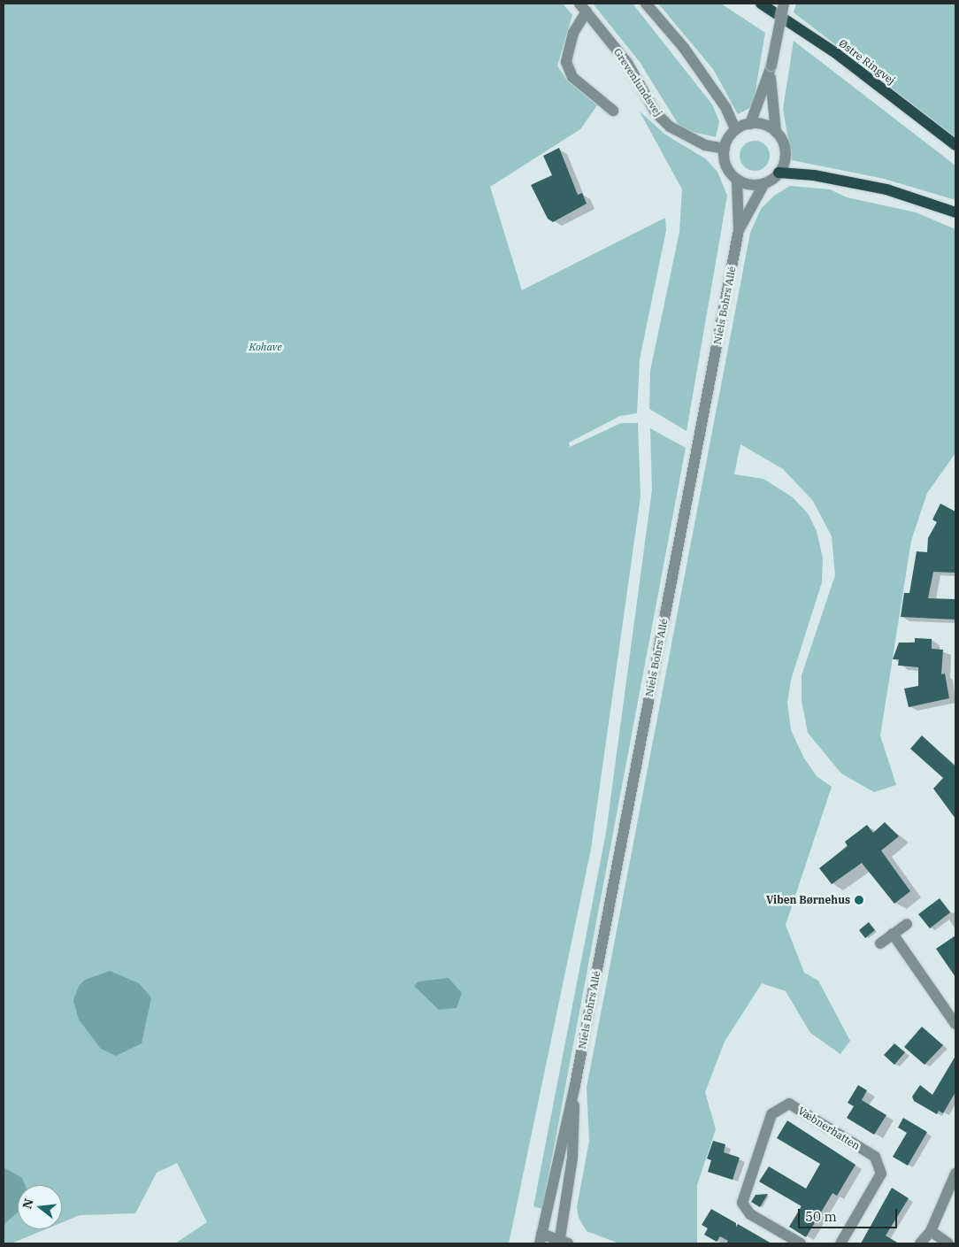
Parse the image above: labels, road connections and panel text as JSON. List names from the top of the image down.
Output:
{
  "streets": {
    "main road": ["Østre Ringvej"],
    "street": ["Grevenlundsvej", "Niels Bohrs Allé", "Væbnerhatten"]
  },
  "crossings": [
    ["Grevenlundsvej", "Niels Bohrs Allé"]
  ],
  "parks": ["Kohave"],
  "places": ["Viben Børnehus"],
  "scale_bar": "50 m",
  "north": "left"
}
